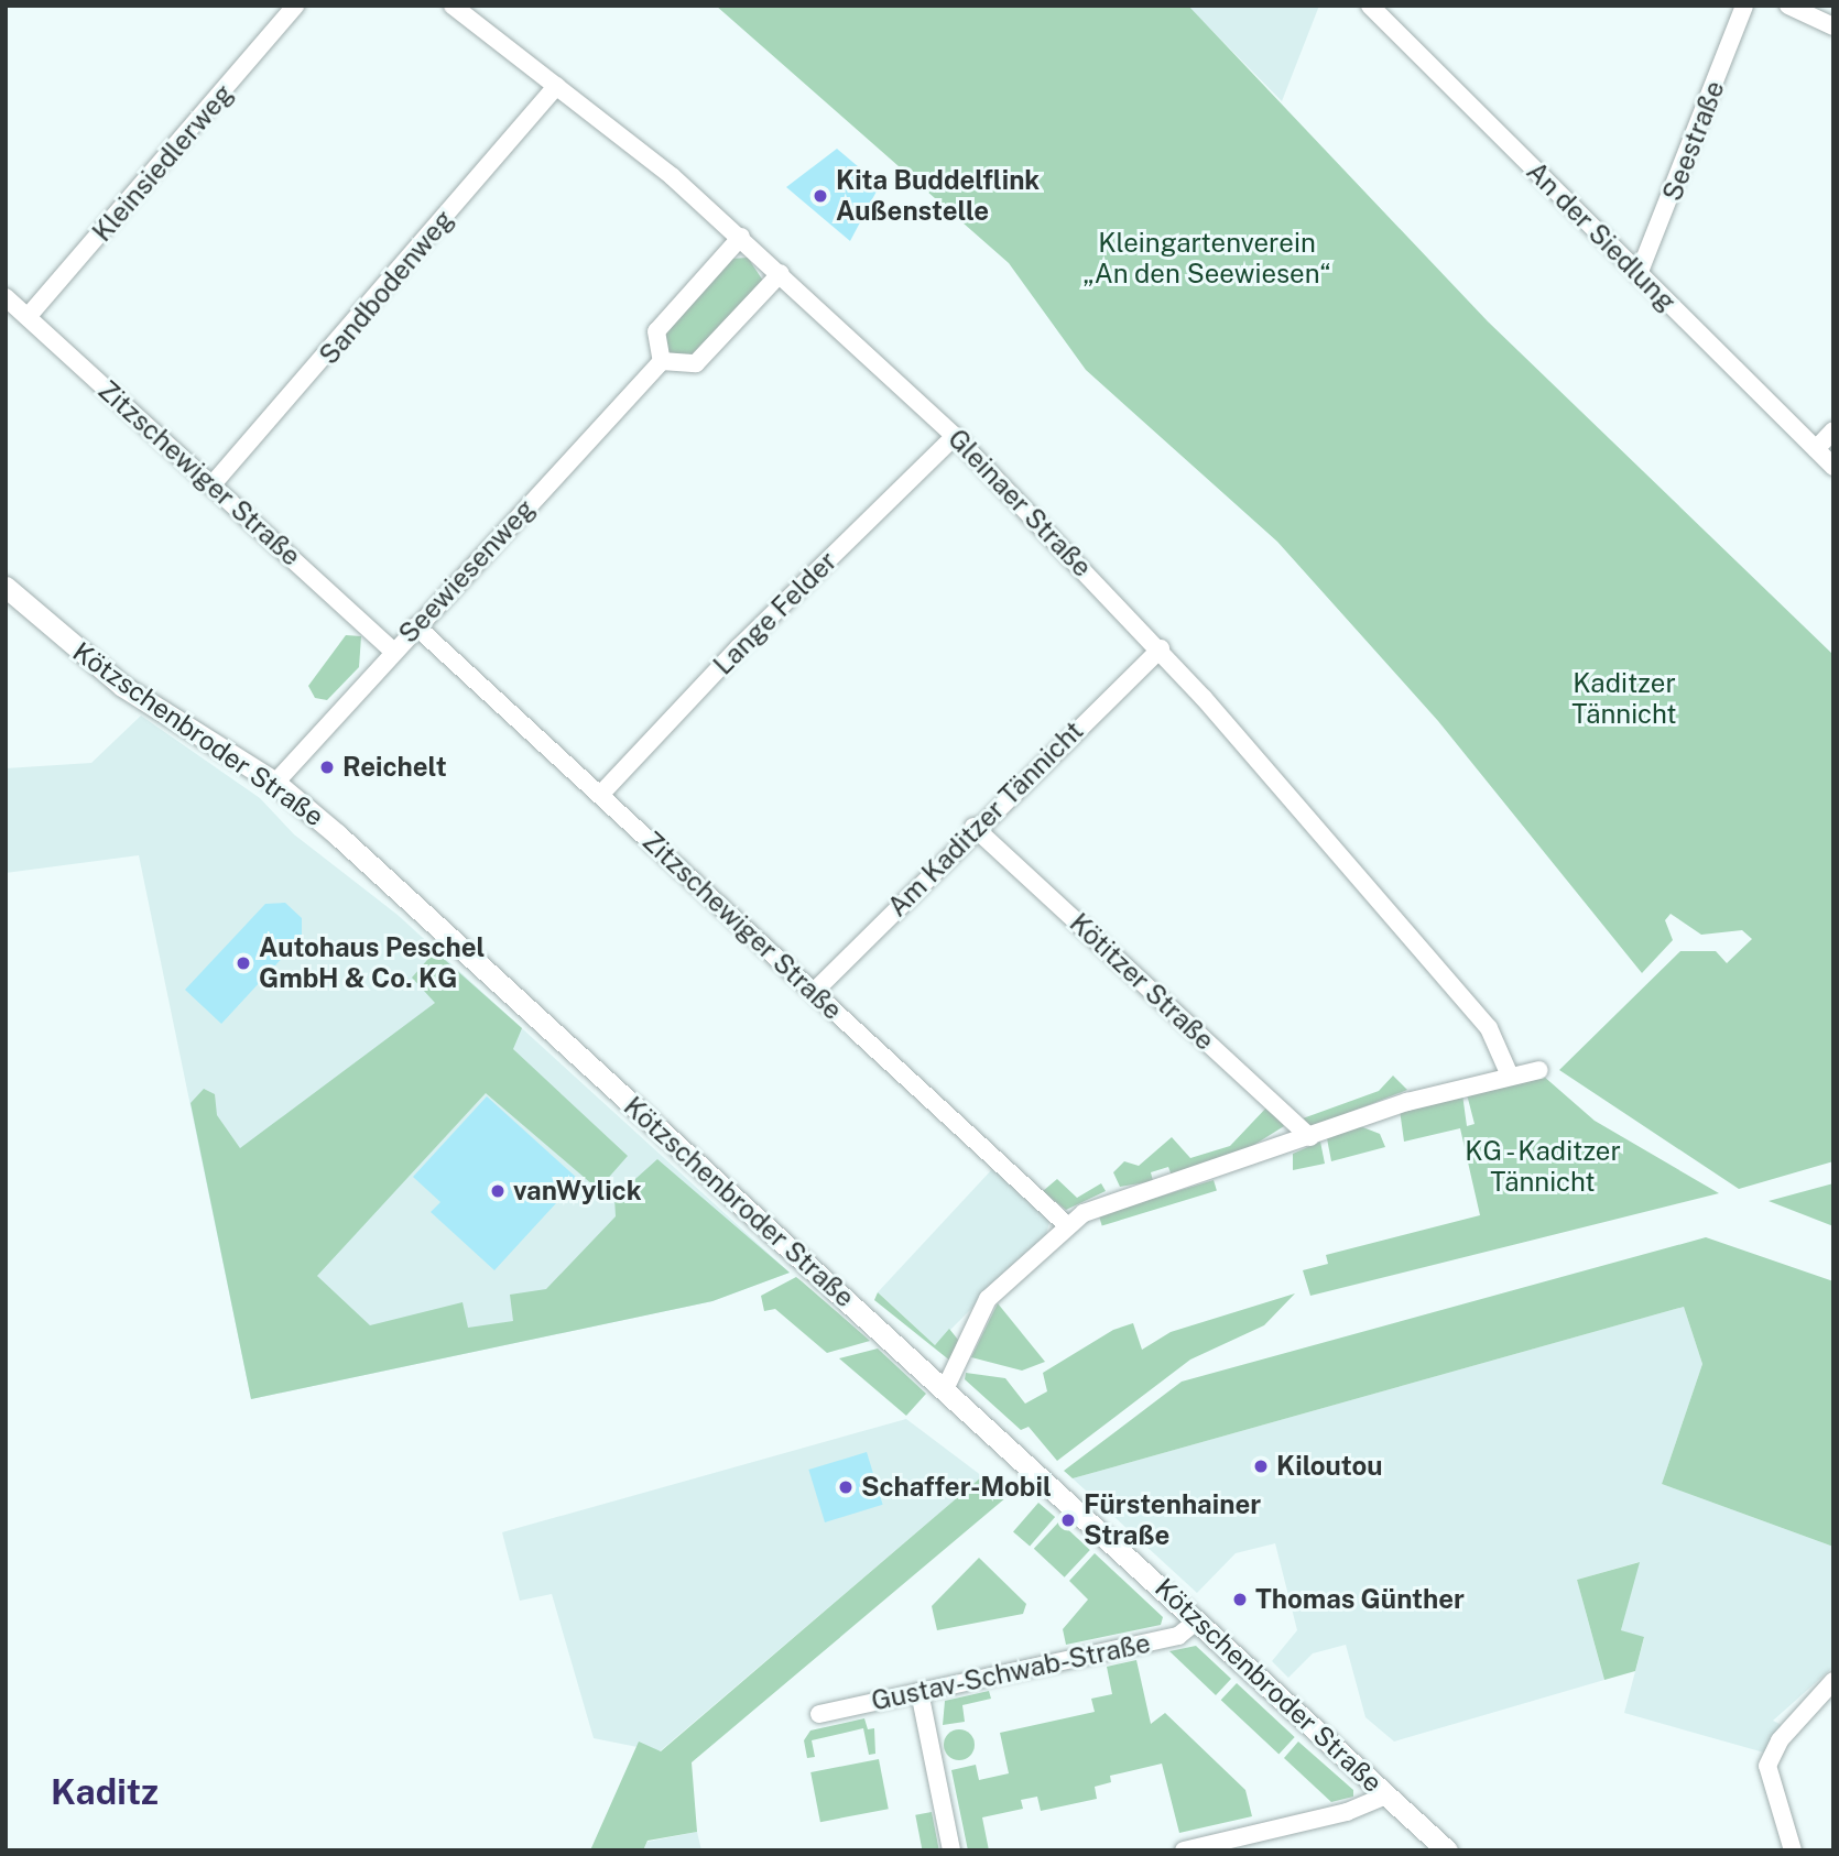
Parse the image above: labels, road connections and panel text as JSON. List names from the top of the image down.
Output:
{
  "streets": {
    "street": [
      "Seestraße",
      "Kleinsiedlerweg",
      "An der Siedlung",
      "Sandbodenweg",
      "Zitzschewiger Straße",
      "Gleinaer Straße",
      "Seewiesenweg",
      "Lange Felder",
      "Kötzschenbroder Straße",
      "Am Kaditzer Tännicht",
      "Kötitzer Straße",
      "Gustav-Schwab-Straße"
    ]
  },
  "crossings": [
    ["Seestraße", "An der Siedlung"],
    ["Kleinsiedlerweg", "Zitzschewiger Straße"],
    ["Sandbodenweg", "Zitzschewiger Straße"],
    ["Sandbodenweg", "Gleinaer Straße"],
    ["Zitzschewiger Straße", "Seewiesenweg"],
    ["Zitzschewiger Straße", "Lange Felder"],
    ["Zitzschewiger Straße", "Am Kaditzer Tännicht"],
    ["Gleinaer Straße", "Lange Felder"],
    ["Gleinaer Straße", "Am Kaditzer Tännicht"],
    ["Seewiesenweg", "Kötzschenbroder Straße"],
    ["Kötzschenbroder Straße", "Gustav-Schwab-Straße"],
    ["Am Kaditzer Tännicht", "Kötitzer Straße"]
  ],
  "districts": ["Kaditz"],
  "parks": ["Kleingartenverein „An den Seewiesen“", "Kaditzer Tännicht", "KG - Kaditzer Tännicht"],
  "places": [
    "Kita Buddelflink Außenstelle",
    "Reichelt",
    "Autohaus Peschel GmbH & Co. KG",
    "vanWylick",
    "Kiloutou",
    "Schaffer-Mobil",
    "Fürstenhainer Straße",
    "Thomas Günther"
  ]
}
